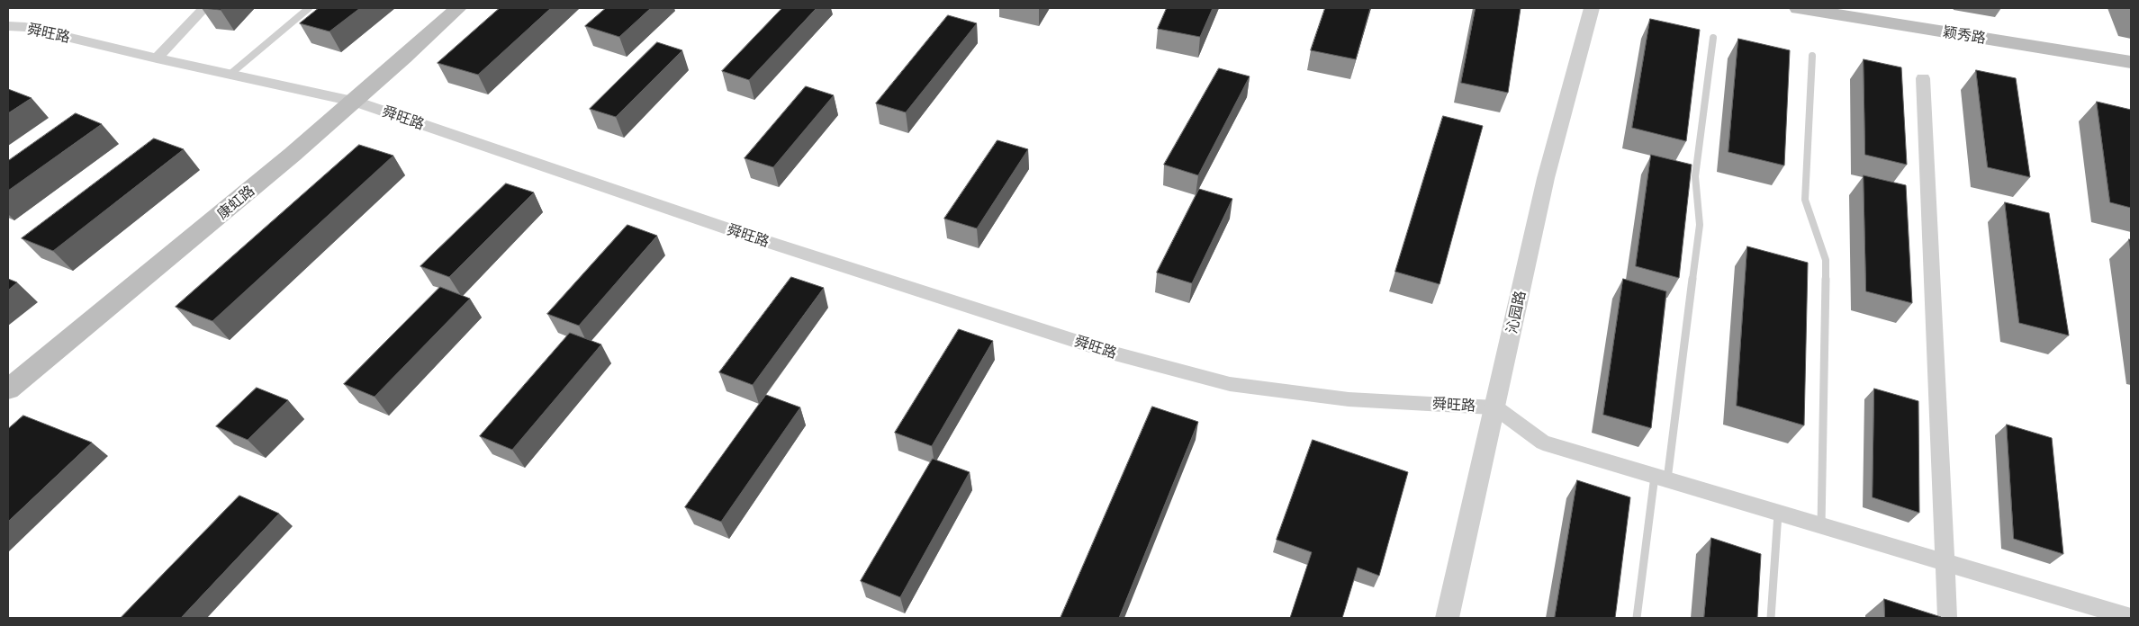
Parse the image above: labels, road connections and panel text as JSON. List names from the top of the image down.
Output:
{
  "streets": {
    "main road": ["颖秀路", "康虹路"],
    "street": ["舜旺路", "沁园路"]
  },
  "crossings": [
    ["舜旺路", "康虹路"],
    ["舜旺路", "沁园路"]
  ]
}
